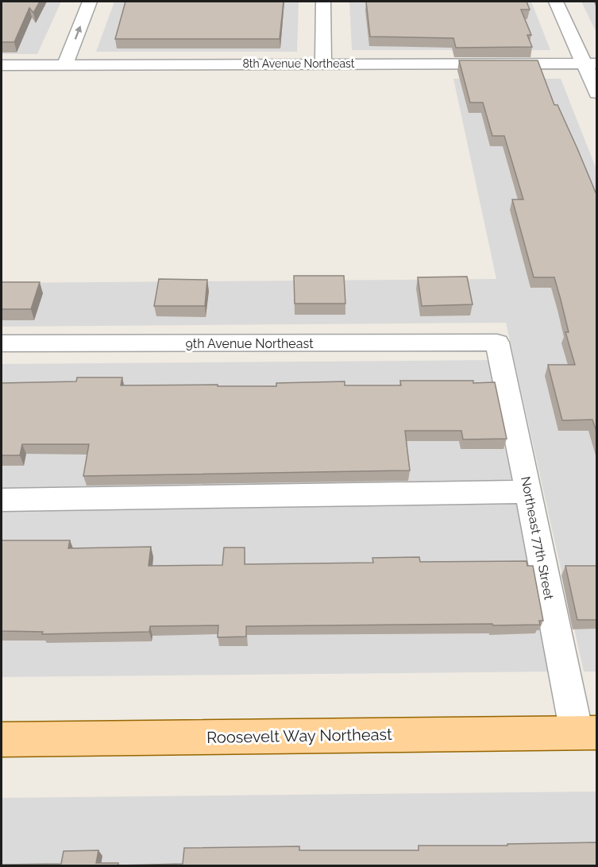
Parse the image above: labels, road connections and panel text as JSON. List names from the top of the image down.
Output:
{
  "streets": {
    "main road": ["Roosevelt Way Northeast"],
    "street": ["8th Avenue Northeast", "9th Avenue Northeast", "Northeast 77th Street"]
  },
  "crossings": [
    ["9th Avenue Northeast", "Northeast 77th Street"],
    ["Northeast 77th Street", "Roosevelt Way Northeast"]
  ]
}
